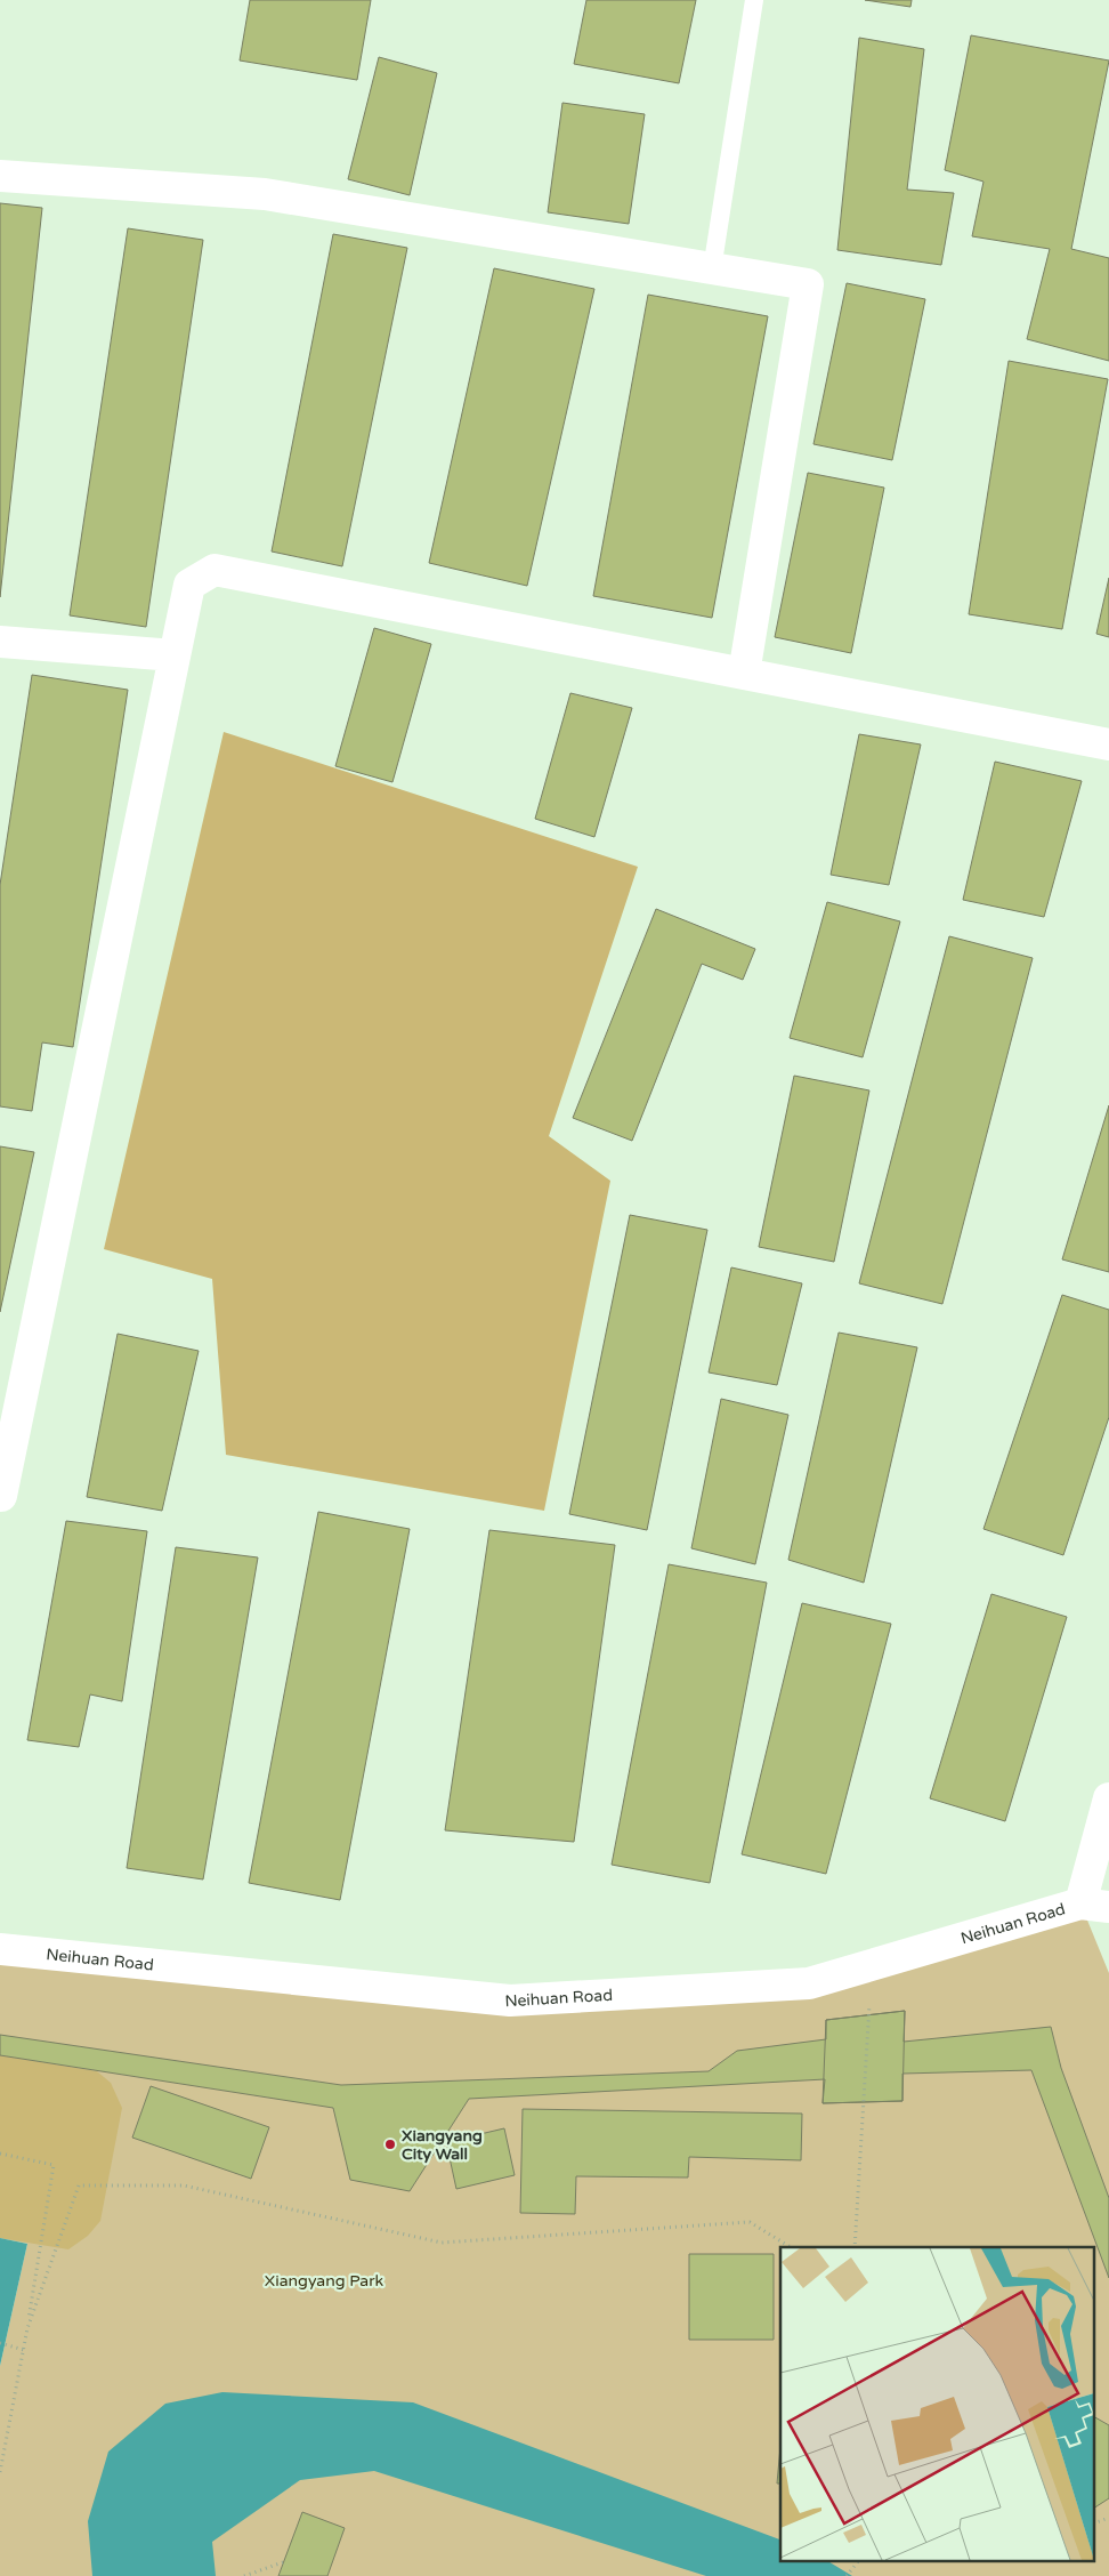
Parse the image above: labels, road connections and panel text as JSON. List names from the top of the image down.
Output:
{
  "streets": {
    "street": ["Neihuan Road"]
  },
  "parks": ["Xiangyang Park"],
  "places": ["Xiangyang City Wall"]
}
